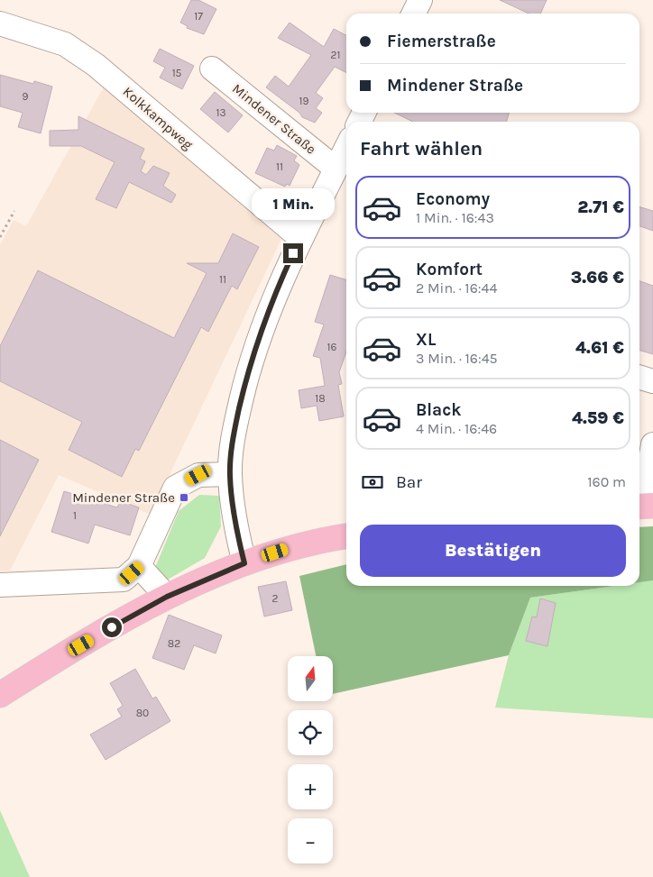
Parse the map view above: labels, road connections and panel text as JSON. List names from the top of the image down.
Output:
{
  "streets": {
    "street": ["Kolkkampweg", "Mindener Straße"]
  },
  "places": {
    "transit": ["Mindener Straße"]
  },
  "house_numbers": [
    "17",
    "21",
    "15",
    "9",
    "19",
    "13",
    "11",
    "11",
    "16",
    "18",
    "1",
    "2",
    "82",
    "80"
  ],
  "north": "top",
  "page": {
    "banner": ["Fiemerstraße", "Mindener Straße"],
    "heading": "Fahrt wählen",
    "list": [
      {
        "name": "Economy",
        "note": "1 Min. · 16:43",
        "value": "2.71 €"
      },
      {
        "name": "Komfort",
        "note": "2 Min. · 16:44",
        "value": "3.66 €"
      },
      {
        "name": "XL",
        "note": "3 Min. · 16:45",
        "value": "4.61 €"
      },
      {
        "name": "Black",
        "note": "4 Min. · 16:46",
        "value": "4.59 €"
      }
    ],
    "bubble": "1 Min.",
    "pay": ["Bar", "160 m"],
    "buttons": "Bestätigen",
    "map_buttons": ["+", "−"]
  }
}
